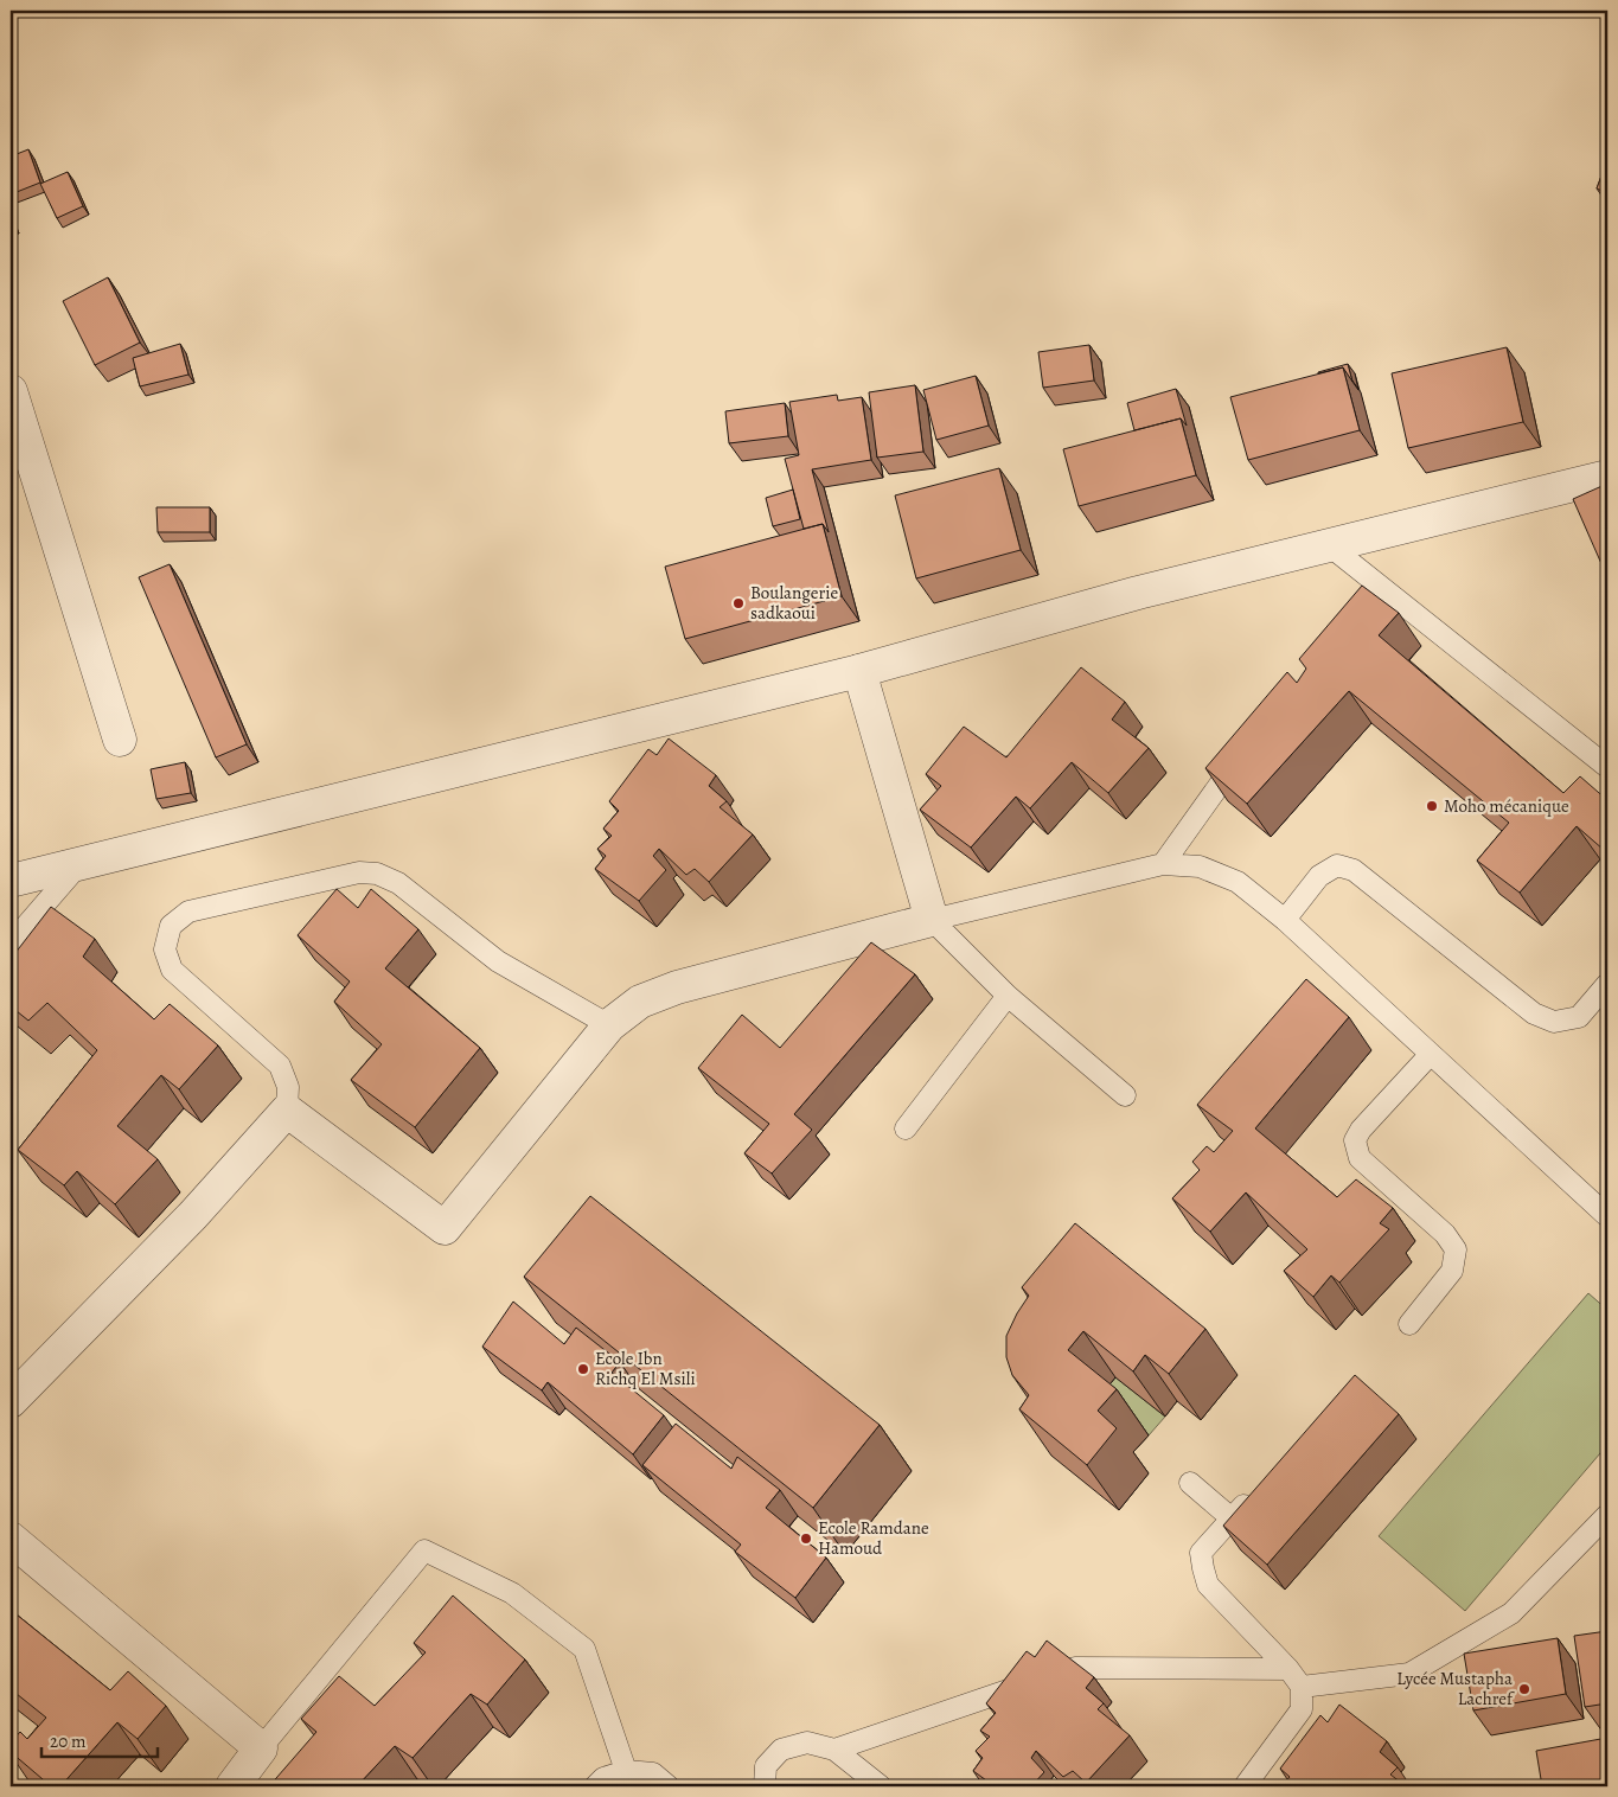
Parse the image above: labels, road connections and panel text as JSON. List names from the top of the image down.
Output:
{
  "places": [
    "Boulangerie sadkaoui",
    "Moho mécanique",
    "Ecole Ibn Richq El Msili",
    "Ecole Ramdane Hamoud",
    "Lycée Mustapha Lachref"
  ],
  "scale_bar": "20 m"
}
